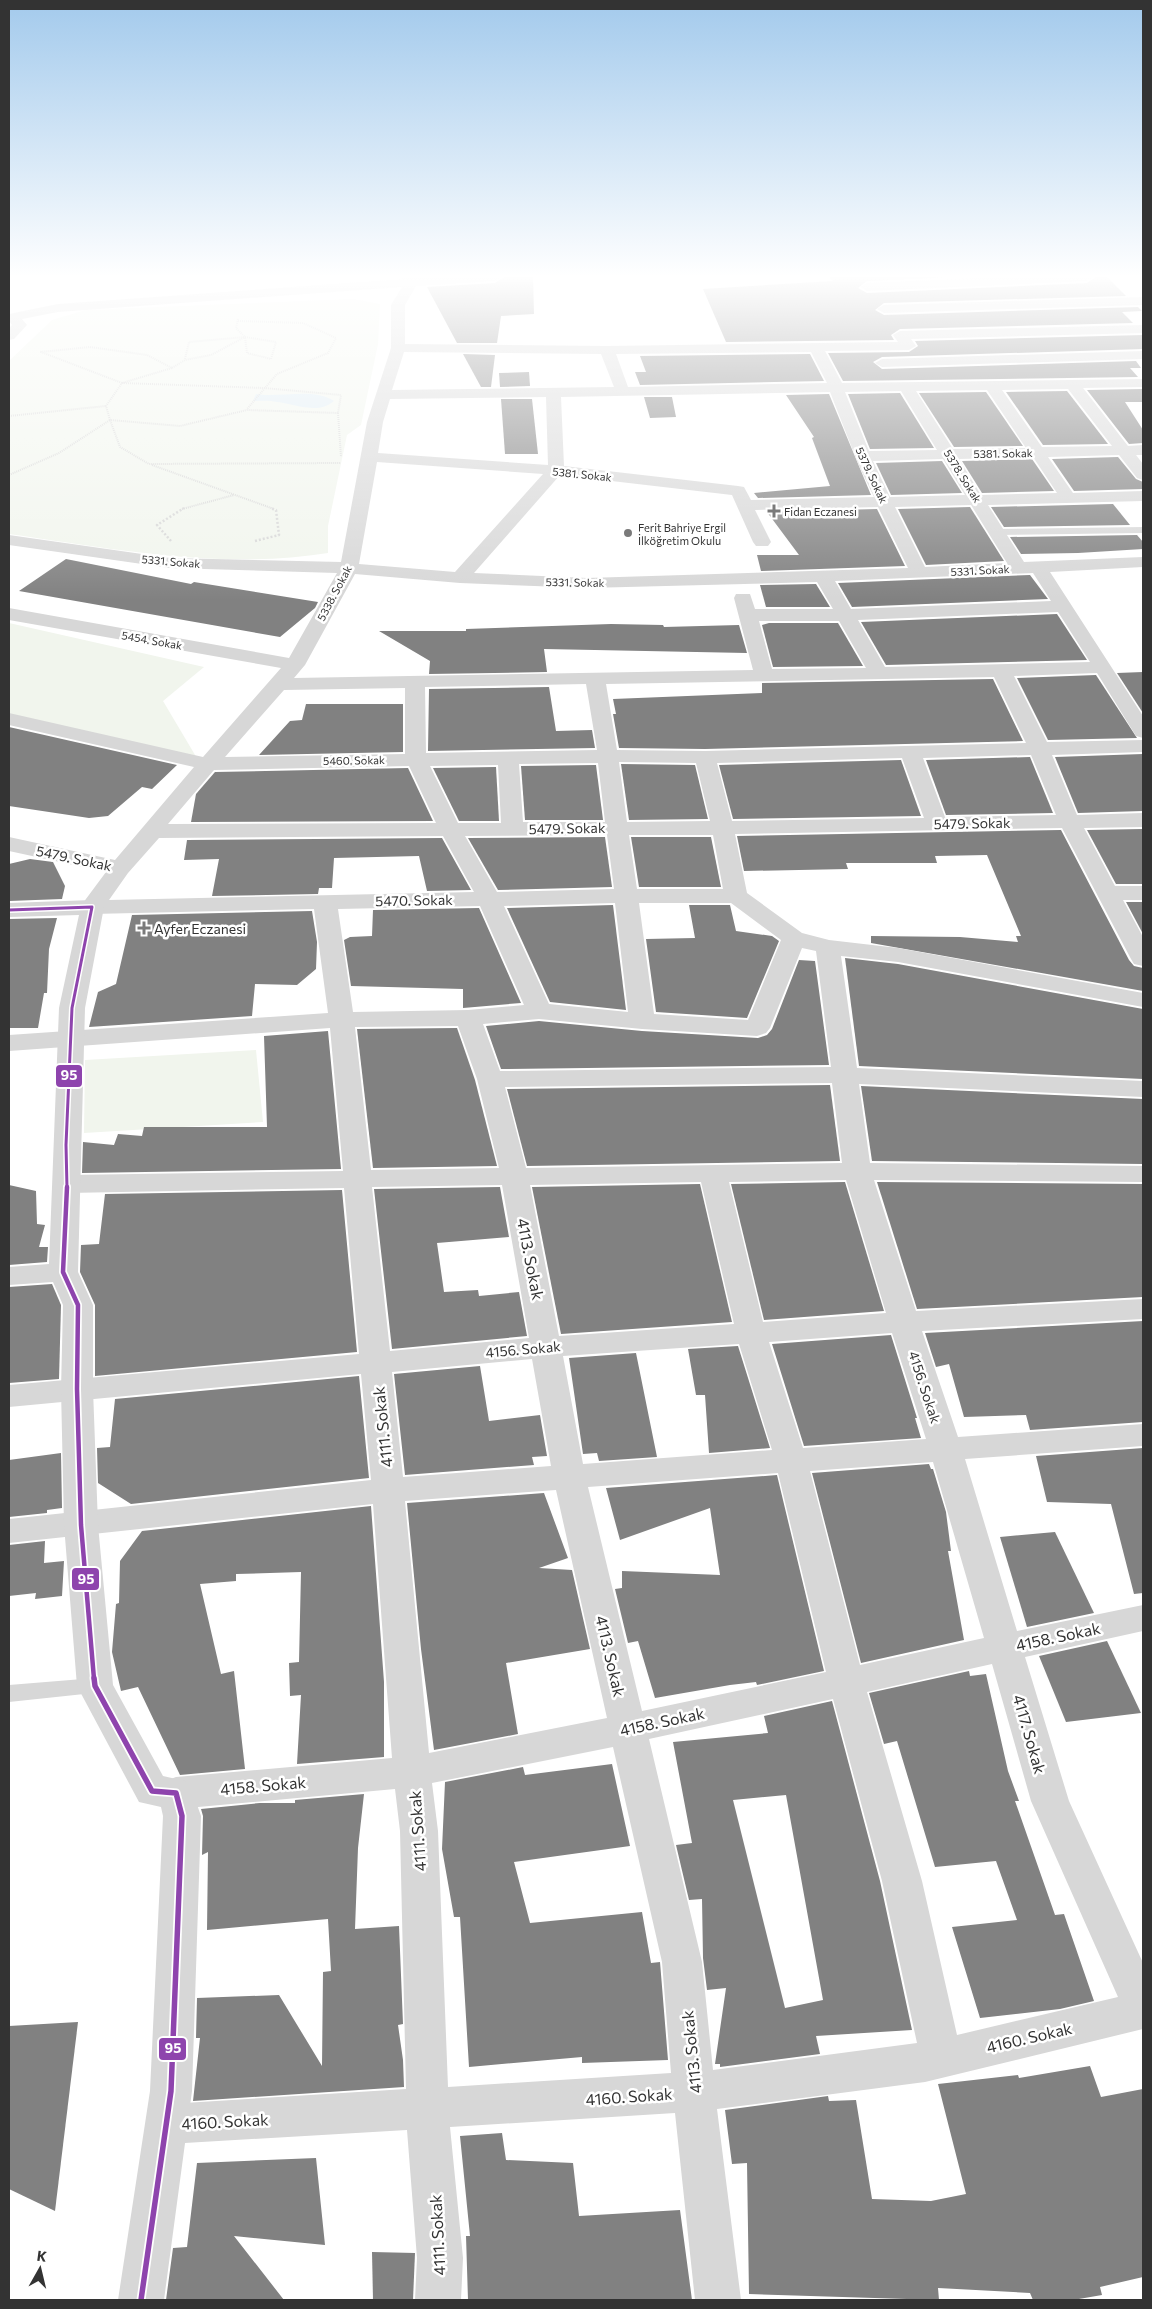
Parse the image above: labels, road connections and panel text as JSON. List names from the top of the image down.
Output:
{
  "streets": {
    "street": [
      "5381. Sokak",
      "5379. Sokak",
      "5378. Sokak",
      "5331. Sokak",
      "5338. Sokak",
      "5454. Sokak",
      "5460. Sokak",
      "5479. Sokak",
      "5470. Sokak",
      "4113. Sokak",
      "4156. Sokak",
      "4111. Sokak",
      "4158. Sokak",
      "4117. Sokak",
      "4160. Sokak"
    ]
  },
  "crossings": [
    ["5381. Sokak", "5379. Sokak"],
    ["5381. Sokak", "5378. Sokak"],
    ["5381. Sokak", "5338. Sokak"],
    ["5379. Sokak", "5331. Sokak"],
    ["5378. Sokak", "5331. Sokak"],
    ["5331. Sokak", "5338. Sokak"],
    ["5338. Sokak", "5454. Sokak"],
    ["5338. Sokak", "5460. Sokak"],
    ["5338. Sokak", "5479. Sokak"],
    ["5470. Sokak", "4111. Sokak"],
    ["4113. Sokak", "4156. Sokak"],
    ["4113. Sokak", "4158. Sokak"],
    ["4113. Sokak", "4160. Sokak"],
    ["4156. Sokak", "4111. Sokak"],
    ["4156. Sokak", "4117. Sokak"],
    ["4111. Sokak", "4158. Sokak"],
    ["4111. Sokak", "4160. Sokak"],
    ["4158. Sokak", "4117. Sokak"],
    ["4117. Sokak", "4160. Sokak"]
  ],
  "places": {
    "health": ["Fidan Eczanesi", "Ayfer Eczanesi"],
    "other": ["Ferit Bahriye Ergil İlköğretim Okulu"]
  },
  "lines": ["transit line 95"],
  "north": "top"
}
